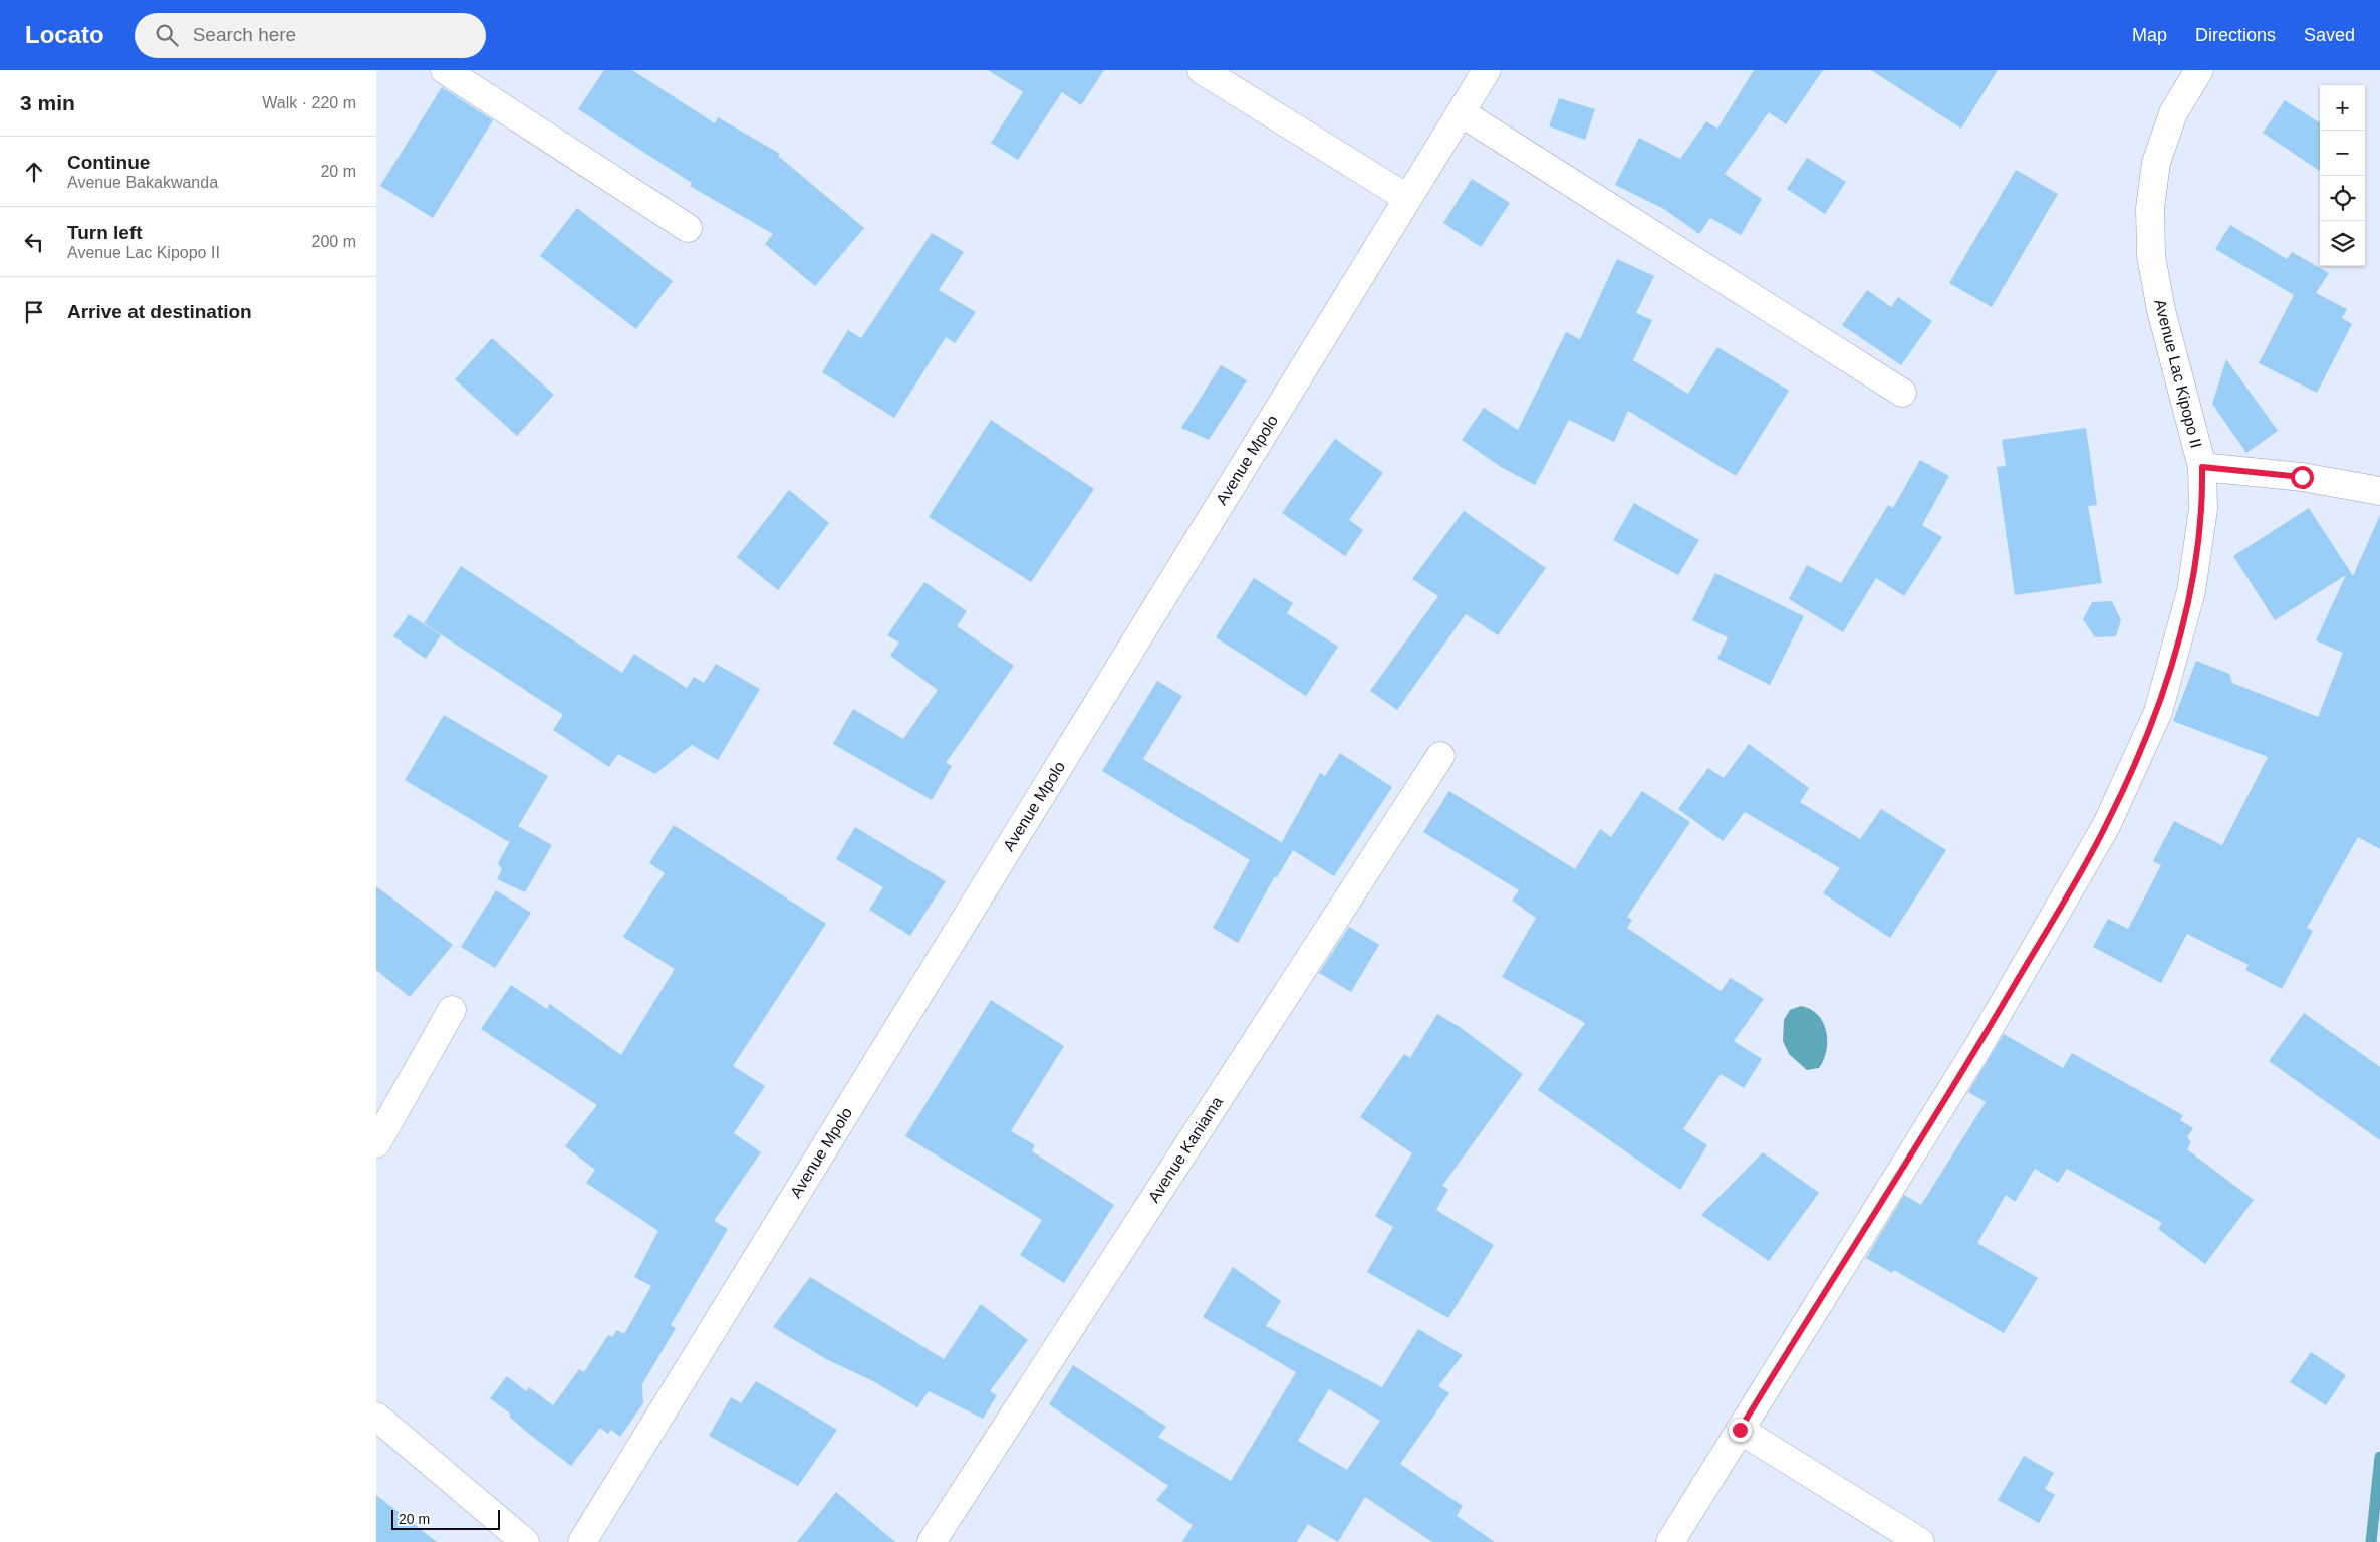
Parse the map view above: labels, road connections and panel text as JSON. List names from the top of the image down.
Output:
{
  "streets": {
    "street": ["Avenue Lac Kipopo II", "Avenue Mpolo", "Avenue Kaniama"]
  },
  "scale_bar": "20 m",
  "page": {
    "header": "Locato",
    "search": "Search here",
    "nav": ["Map", "Directions", "Saved"],
    "heading": ["3 min", "Walk · 220 m"],
    "map_buttons": ["+", "−"],
    "list": [
      ["Continue", "Avenue Bakakwanda", "20 m"],
      ["Turn left", "Avenue Lac Kipopo II", "200 m"],
      "Arrive at destination"
    ],
    "scale": "20 m"
  }
}
